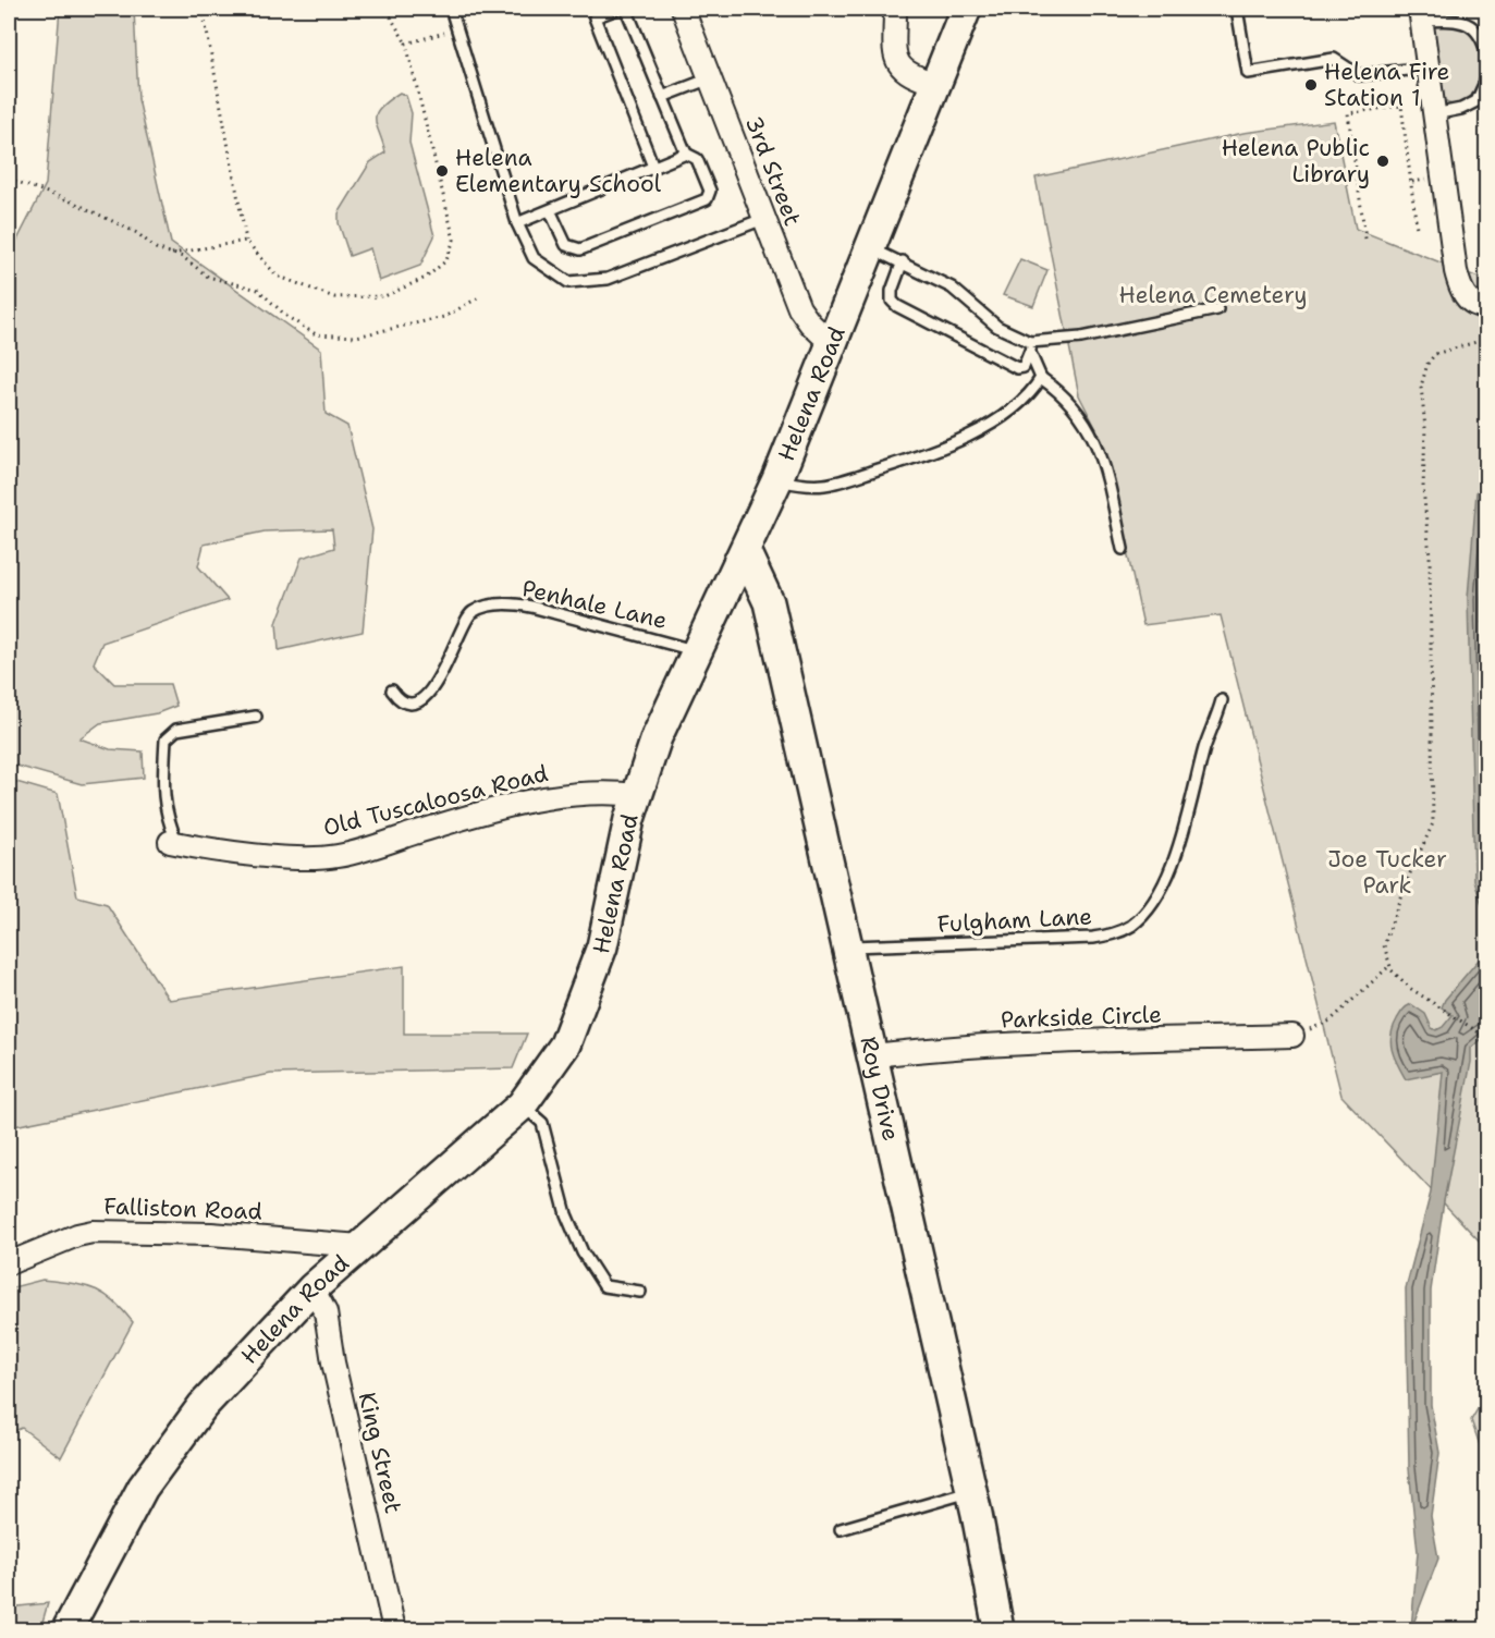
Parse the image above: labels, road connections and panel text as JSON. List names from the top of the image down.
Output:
{
  "streets": {
    "main road": ["Helena Road", "Roy Drive"],
    "street": [
      "3rd Street",
      "Old Tuscaloosa Road",
      "Parkside Circle",
      "Falliston Road",
      "King Street"
    ],
    "lane": ["Penhale Lane", "Fulgham Lane"]
  },
  "crossings": [
    ["3rd Street", "Helena Road"],
    ["Helena Road", "Penhale Lane"],
    ["Helena Road", "Old Tuscaloosa Road"],
    ["Helena Road", "Roy Drive"],
    ["Helena Road", "Falliston Road"],
    ["Helena Road", "King Street"],
    ["Fulgham Lane", "Roy Drive"],
    ["Parkside Circle", "Roy Drive"]
  ],
  "parks": ["Helena Cemetery", "Joe Tucker Park"],
  "places": ["Helena Fire Station 1", "Helena Public Library", "Helena Elementary School"]
}
